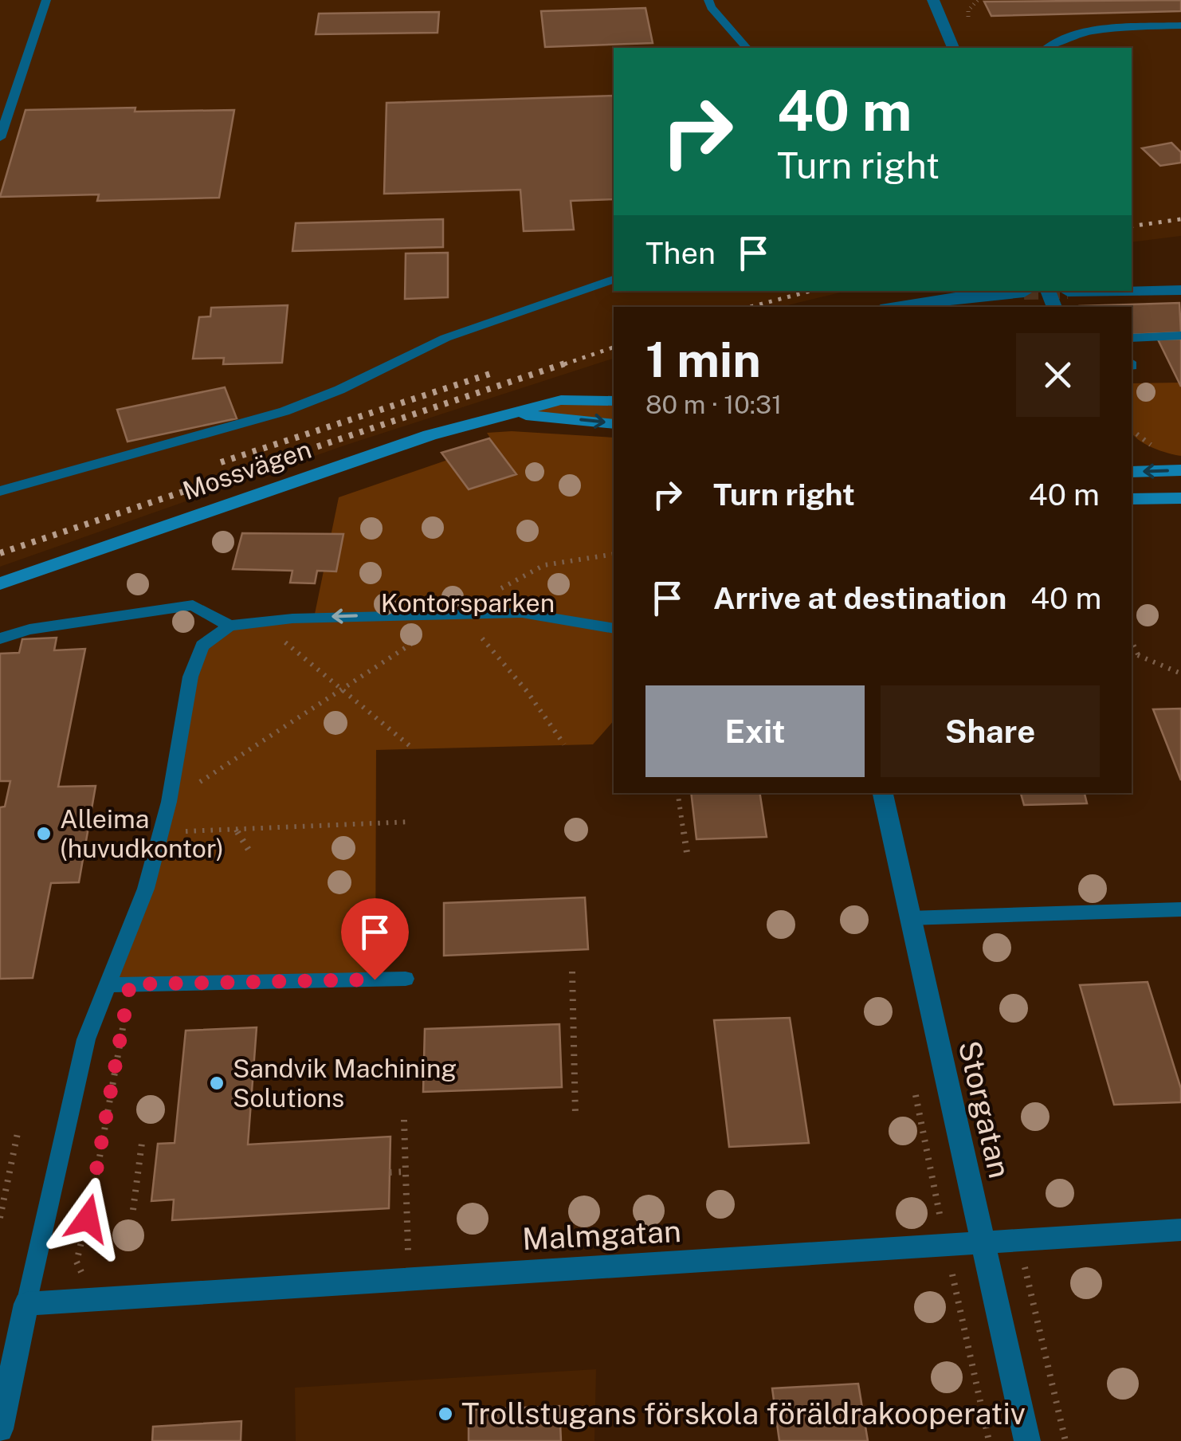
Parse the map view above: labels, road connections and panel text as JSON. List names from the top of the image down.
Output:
{
  "streets": {
    "street": ["Mossvägen", "Storgatan", "Malmgatan"]
  },
  "crossings": [
    ["Storgatan", "Malmgatan"]
  ],
  "parks": ["Kontorsparken"],
  "places": ["Alleima (huvudkontor)", "Sandvik Machining Solutions", "Trollstugans förskola föräldrakooperativ"],
  "page": {
    "turn": ["40 m", "Turn right"],
    "then": "Then",
    "heading": ["1 min", "80 m · 10:31"],
    "list": [
      {
        "name": "Turn right",
        "value": "40 m"
      },
      {
        "name": "Arrive at destination",
        "value": "40 m"
      }
    ],
    "buttons": ["Exit", "Share"]
  }
}
